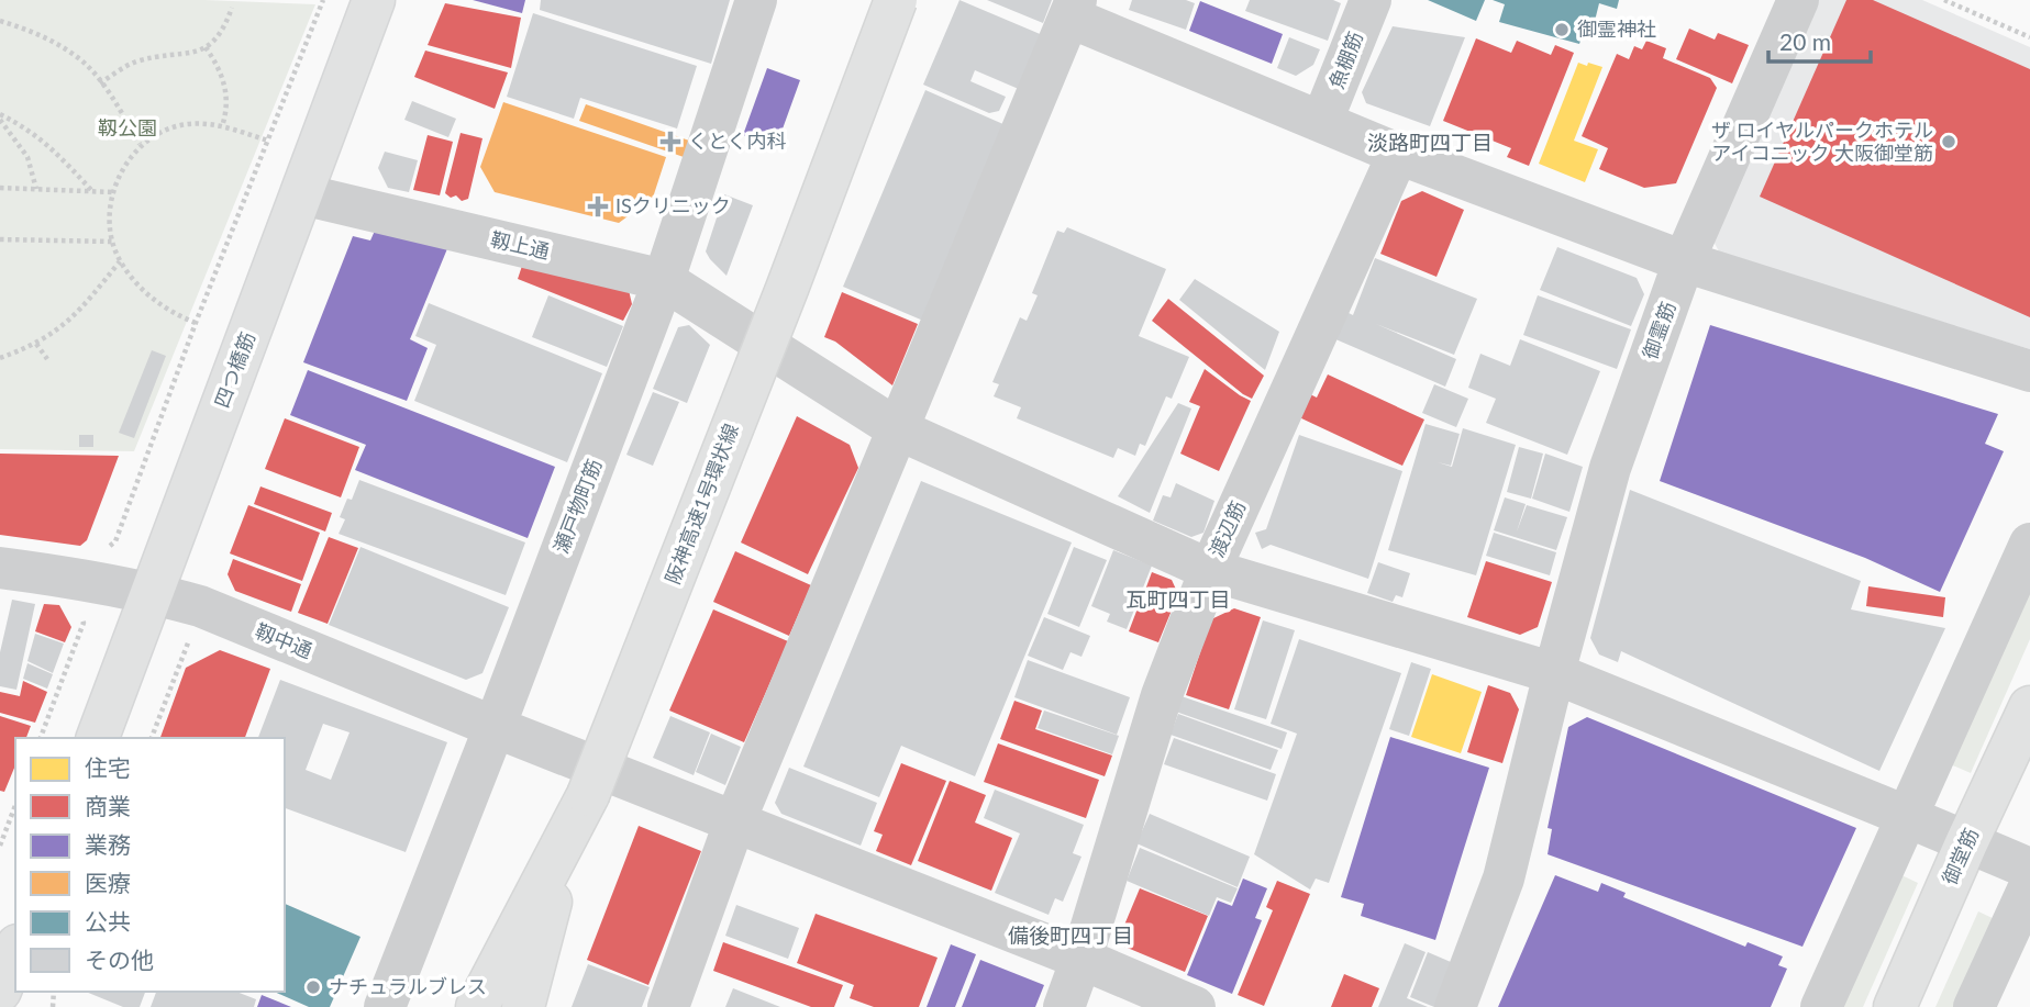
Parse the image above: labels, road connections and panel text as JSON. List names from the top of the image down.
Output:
{
  "streets": {
    "main road": ["四つ橋筋", "阪神高速1号環状線", "御堂筋"],
    "street": [
      "魚棚筋",
      "靱上通",
      "御霊筋",
      "瀬戸物町筋",
      "渡辺筋",
      "靱中通"
    ]
  },
  "crossings": [
    ["靱上通", "御霊筋"],
    ["靱上通", "四つ橋筋"],
    ["靱上通", "瀬戸物町筋"],
    ["靱上通", "渡辺筋"],
    ["靱上通", "御堂筋"],
    ["四つ橋筋", "靱中通"],
    ["瀬戸物町筋", "靱中通"],
    ["渡辺筋", "靱中通"]
  ],
  "districts": ["淡路町四丁目", "瓦町四丁目", "備後町四丁目"],
  "parks": ["靱公園"],
  "places": {
    "other": ["御霊神社", "ザ ロイヤルパークホテル アイコニック 大阪御堂筋", "ナチュラルブレス"],
    "health": ["くとく内科", "ISクリニック"]
  },
  "legend": [
    "住宅",
    "商業",
    "業務",
    "医療",
    "公共",
    "その他"
  ],
  "scale_bar": "20 m"
}
